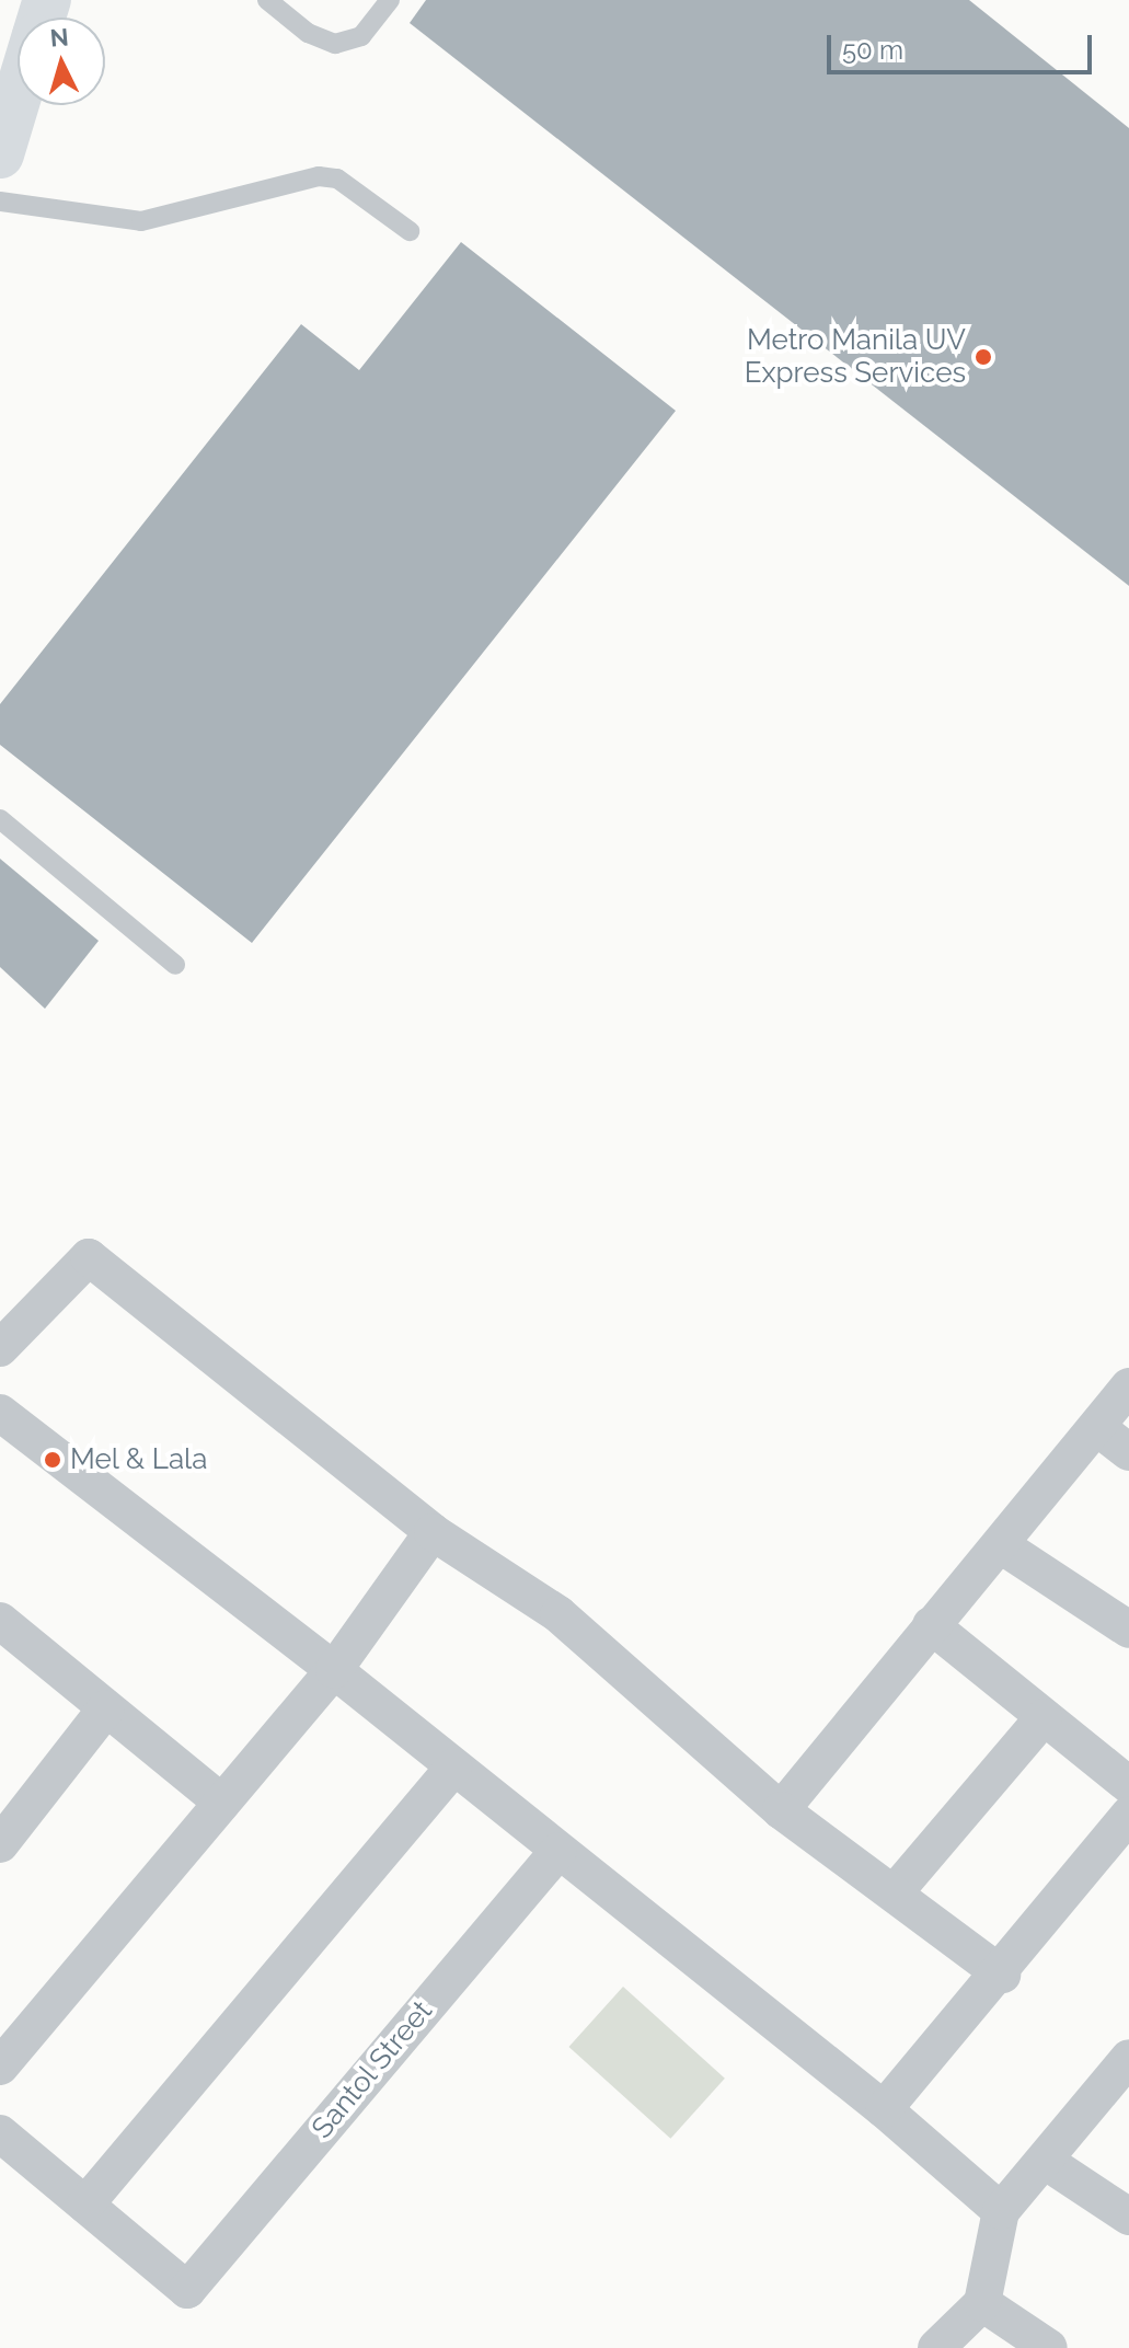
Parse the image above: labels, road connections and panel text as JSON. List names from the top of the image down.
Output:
{
  "streets": {
    "street": ["Santol Street"]
  },
  "places": ["Metro Manila UV Express Services", "Mel & Lala"],
  "scale_bar": "50 m",
  "north": "top"
}
